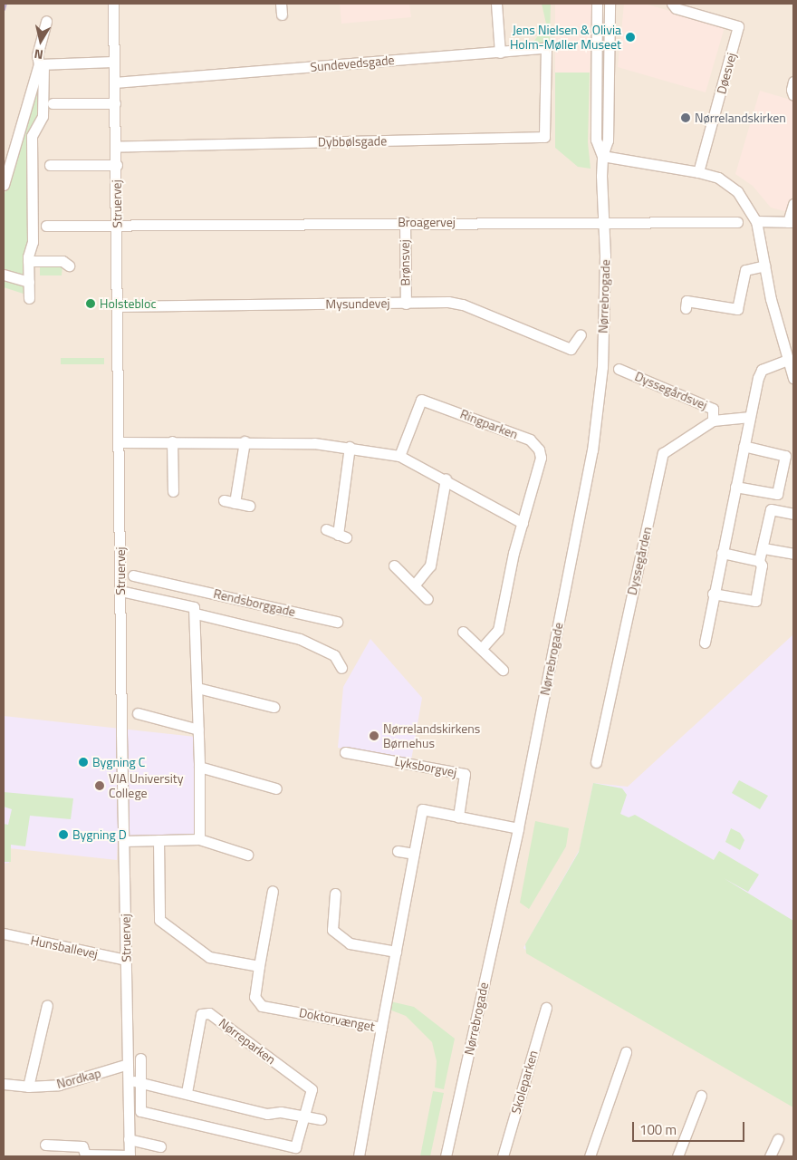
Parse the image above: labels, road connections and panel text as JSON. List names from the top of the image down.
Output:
{
  "streets": {
    "street": [
      "Sundevedsgade",
      "Døesvej",
      "Dybbølsgade",
      "Struervej",
      "Broagervej",
      "Brønsvej",
      "Nørrebrogade",
      "Mysundevej",
      "Dyssegårdsvej",
      "Ringparken",
      "Dyssegården",
      "Rendsborggade",
      "Lyksborgvej",
      "Hunsballevej",
      "Doktorvænget",
      "Nørreparken",
      "Nordkap",
      "Skoleparken"
    ]
  },
  "crossings": [
    ["Sundevedsgade", "Dybbølsgade"],
    ["Sundevedsgade", "Struervej"],
    ["Dybbølsgade", "Struervej"],
    ["Struervej", "Broagervej"],
    ["Struervej", "Mysundevej"],
    ["Struervej", "Rendsborggade"],
    ["Struervej", "Hunsballevej"],
    ["Struervej", "Nordkap"],
    ["Broagervej", "Brønsvej"],
    ["Broagervej", "Nørrebrogade"],
    ["Brønsvej", "Mysundevej"],
    ["Dyssegårdsvej", "Dyssegården"]
  ],
  "places": [
    "Jens Nielsen & Olivia Holm-Møller Museet",
    "Nørrelandskirken",
    "Holstebloc",
    "Nørrelandskirkens Børnehus",
    "Bygning C",
    "VIA University College",
    "Bygning D"
  ],
  "scale_bar": "100 m",
  "north": "bottom"
}
